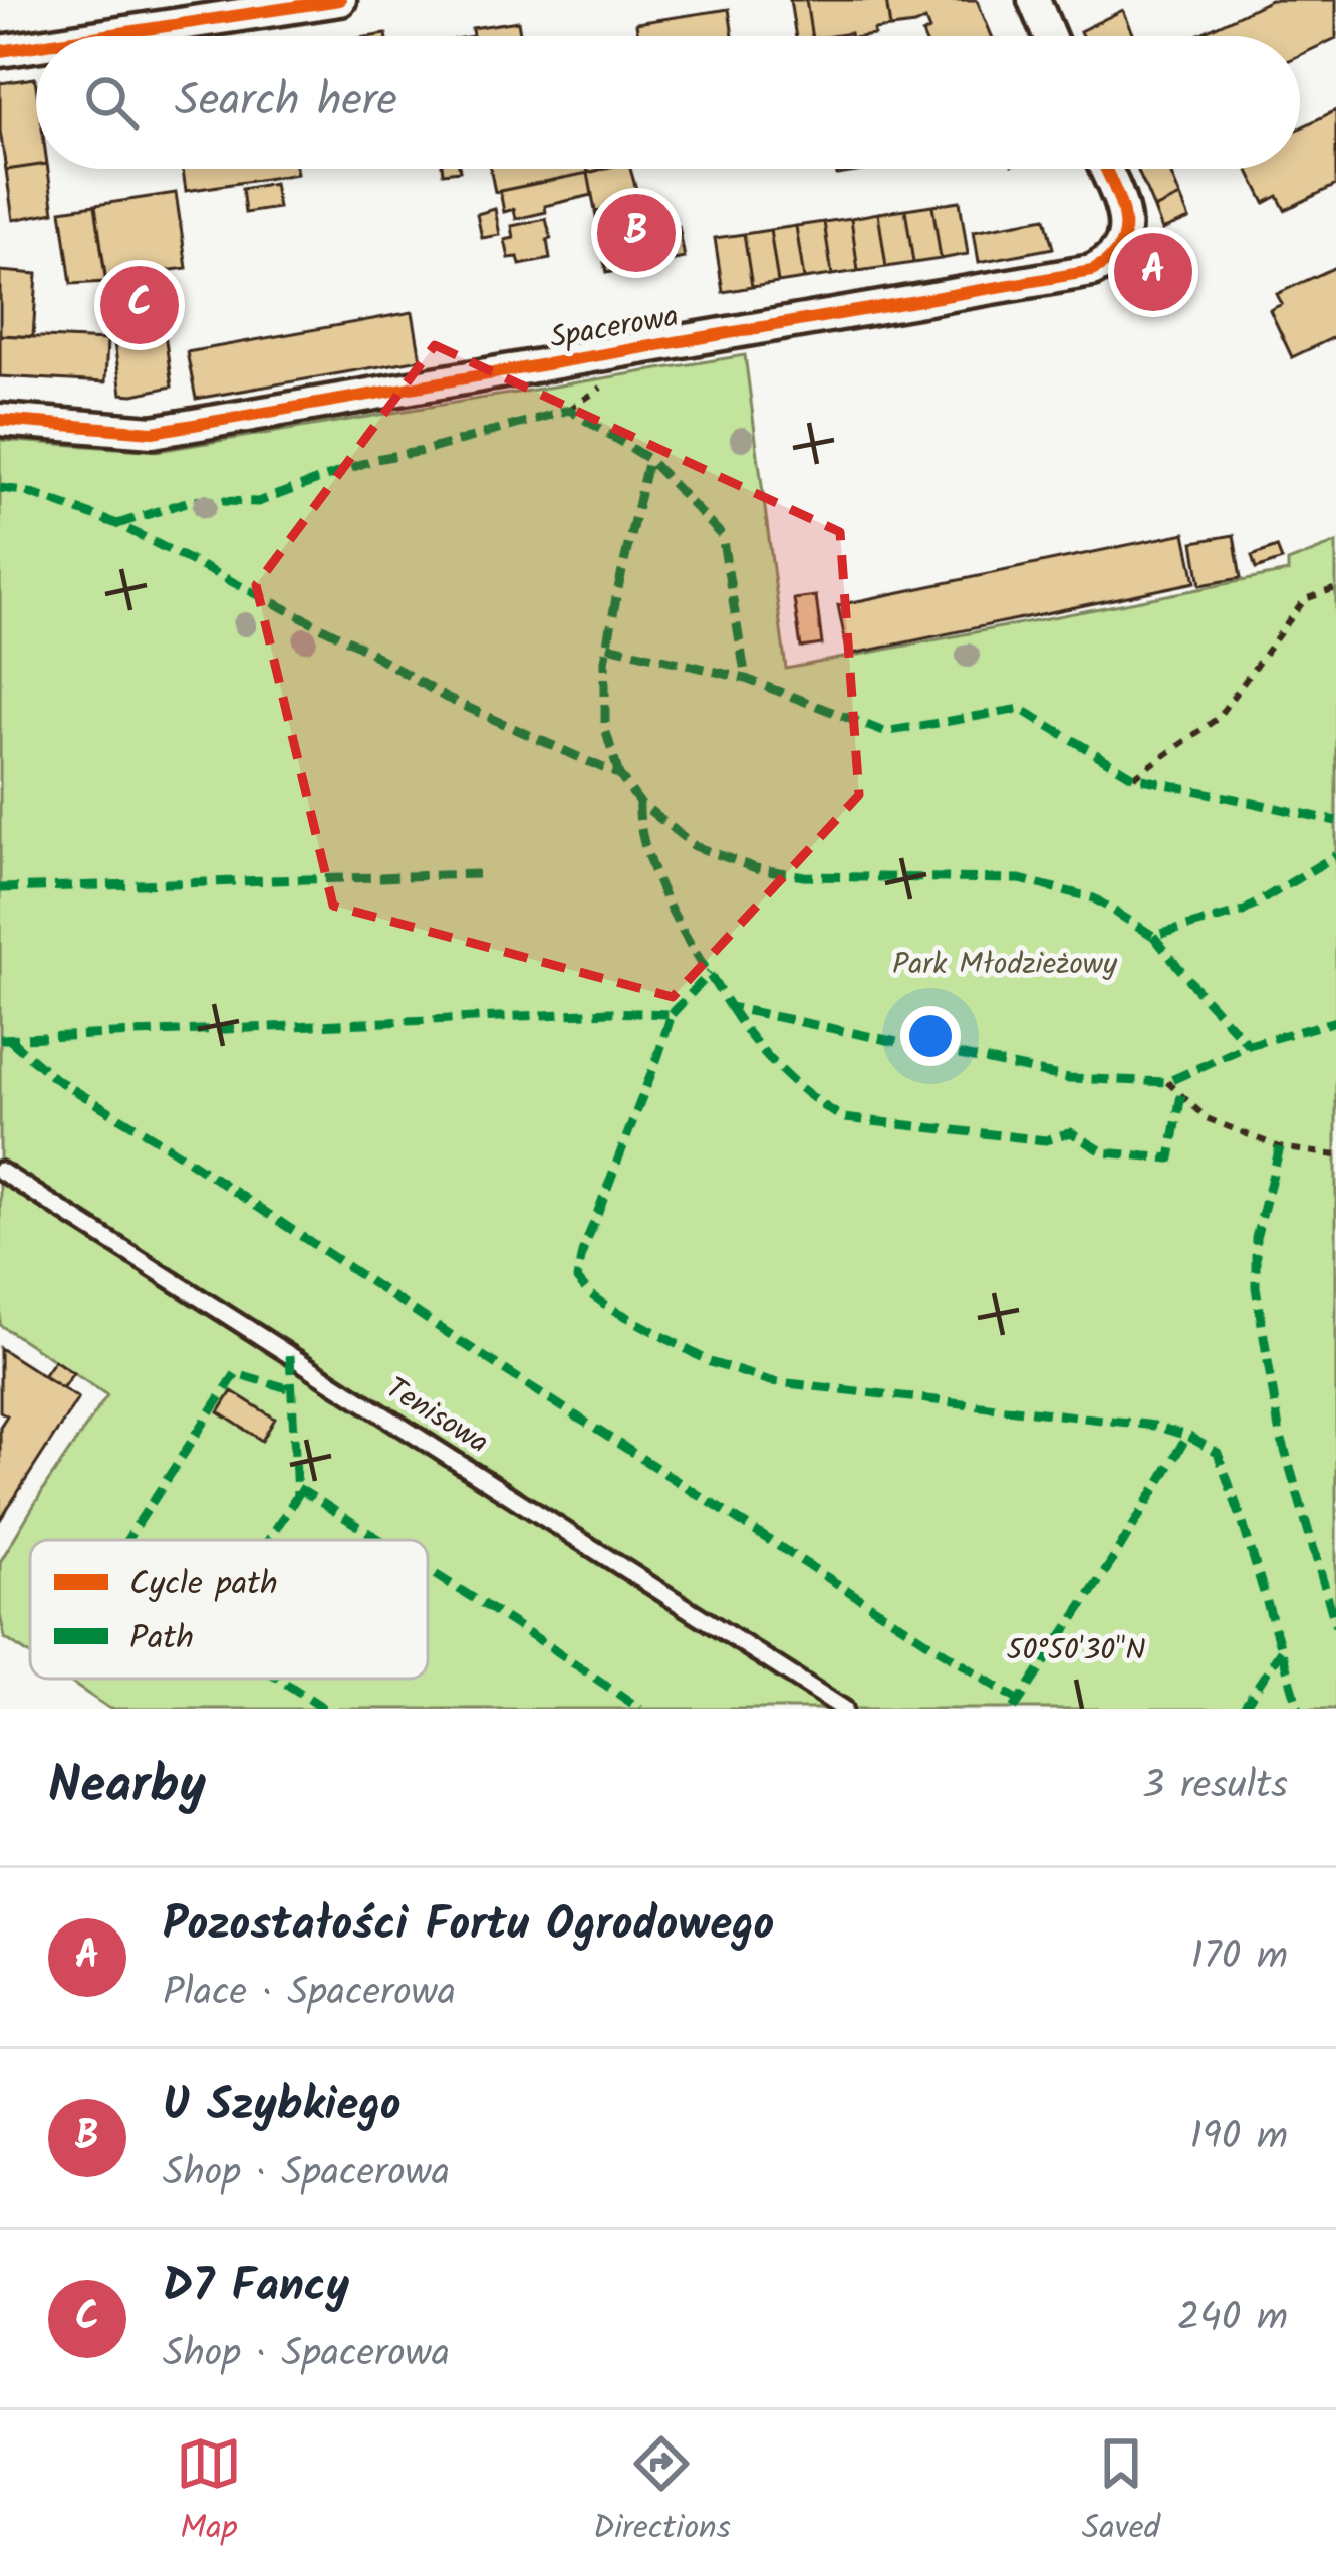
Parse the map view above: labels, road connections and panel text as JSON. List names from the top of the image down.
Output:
{
  "streets": {
    "street": ["Spacerowa"],
    "lane": ["Tenisowa"]
  },
  "parks": ["Park Młodzieżowy"],
  "legend": ["Cycle path", "Path"],
  "page": {
    "search": "Search here",
    "pins": ["B", "A", "C"],
    "heading": ["Nearby", "3 results"],
    "list": [
      {
        "mark": "A",
        "name": "Pozostałości Fortu Ogrodowego",
        "note": "Place · Spacerowa",
        "value": "170 m"
      },
      {
        "mark": "B",
        "name": "U Szybkiego",
        "note": "Shop · Spacerowa",
        "value": "190 m"
      },
      {
        "mark": "C",
        "name": "D7 Fancy",
        "note": "Shop · Spacerowa",
        "value": "240 m"
      }
    ],
    "nav": ["Map", "Directions", "Saved"]
  },
  "coordinates": ["50°50'30\"N"]
}
